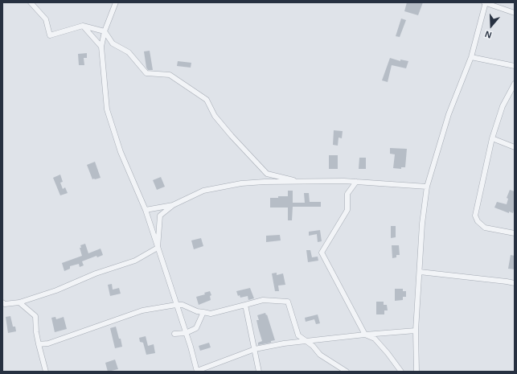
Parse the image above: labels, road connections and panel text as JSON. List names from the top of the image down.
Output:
{
  "north": "bottom"
}
